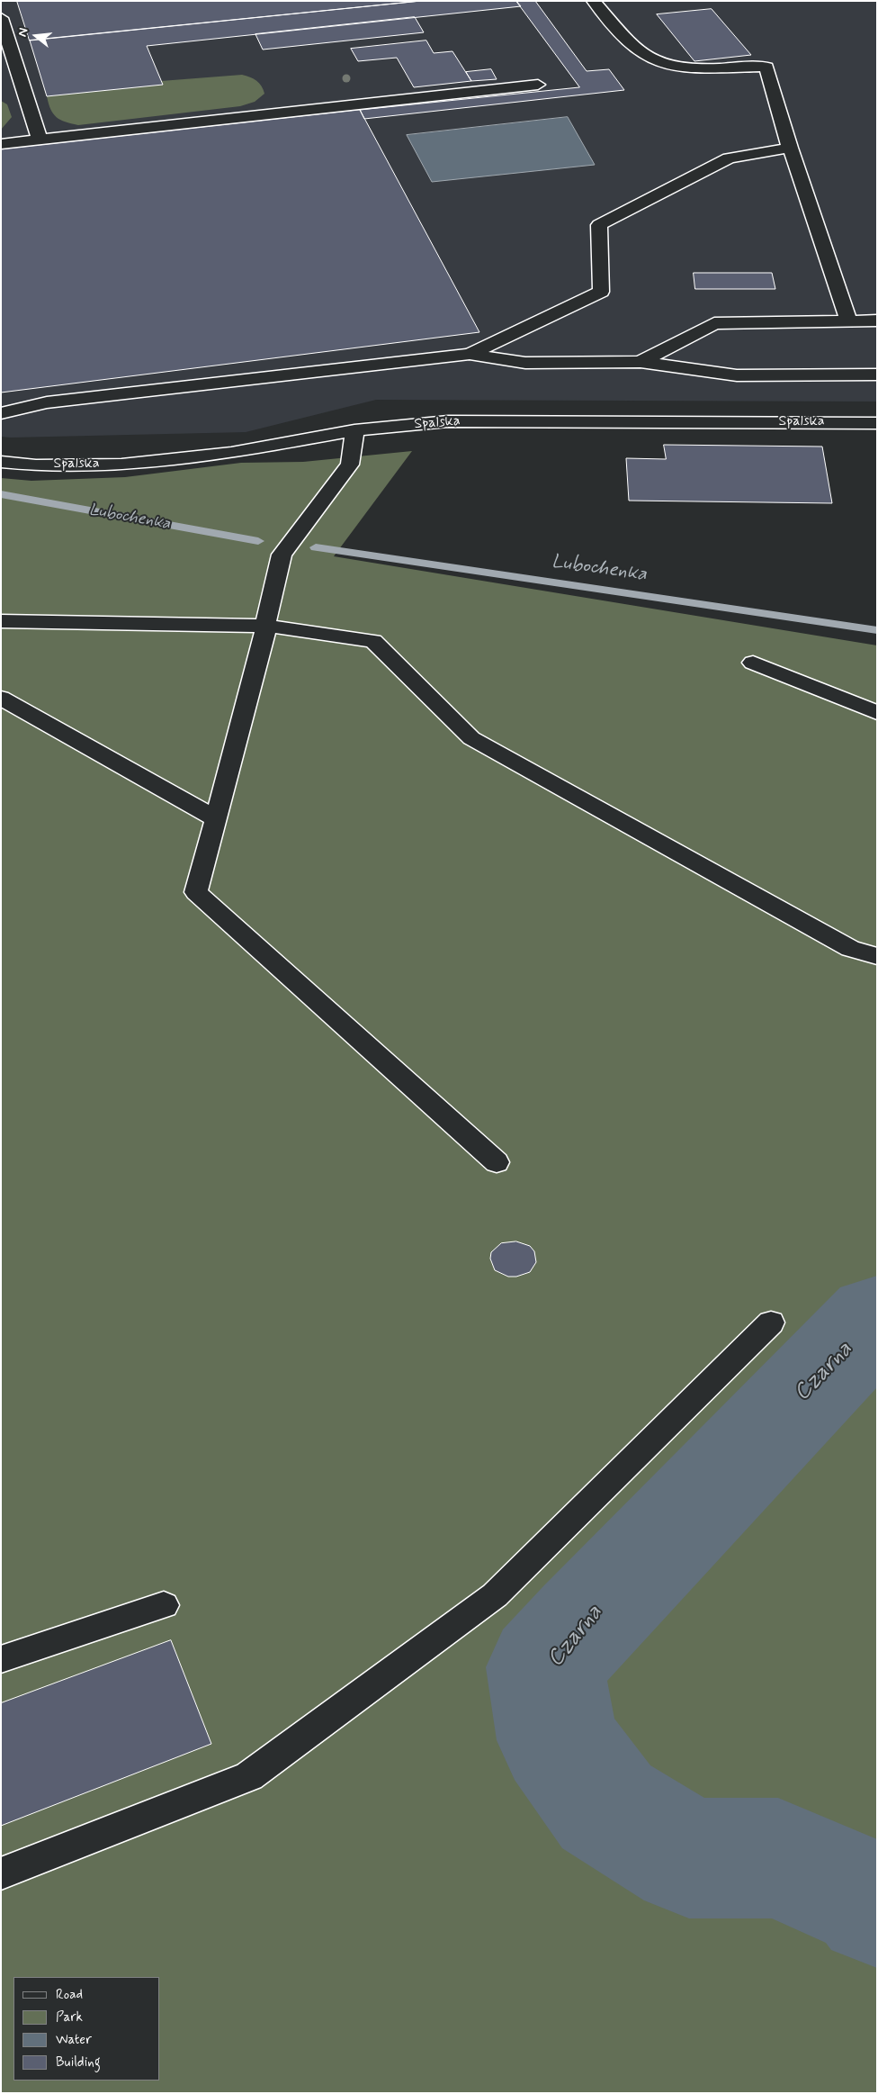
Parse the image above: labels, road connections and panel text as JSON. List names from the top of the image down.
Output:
{
  "streets": {
    "lane": ["Spalska"]
  },
  "water": ["Lubochenka", "Czarna"],
  "legend": [
    "Road",
    "Park",
    "Water",
    "Building"
  ],
  "north": "left"
}
